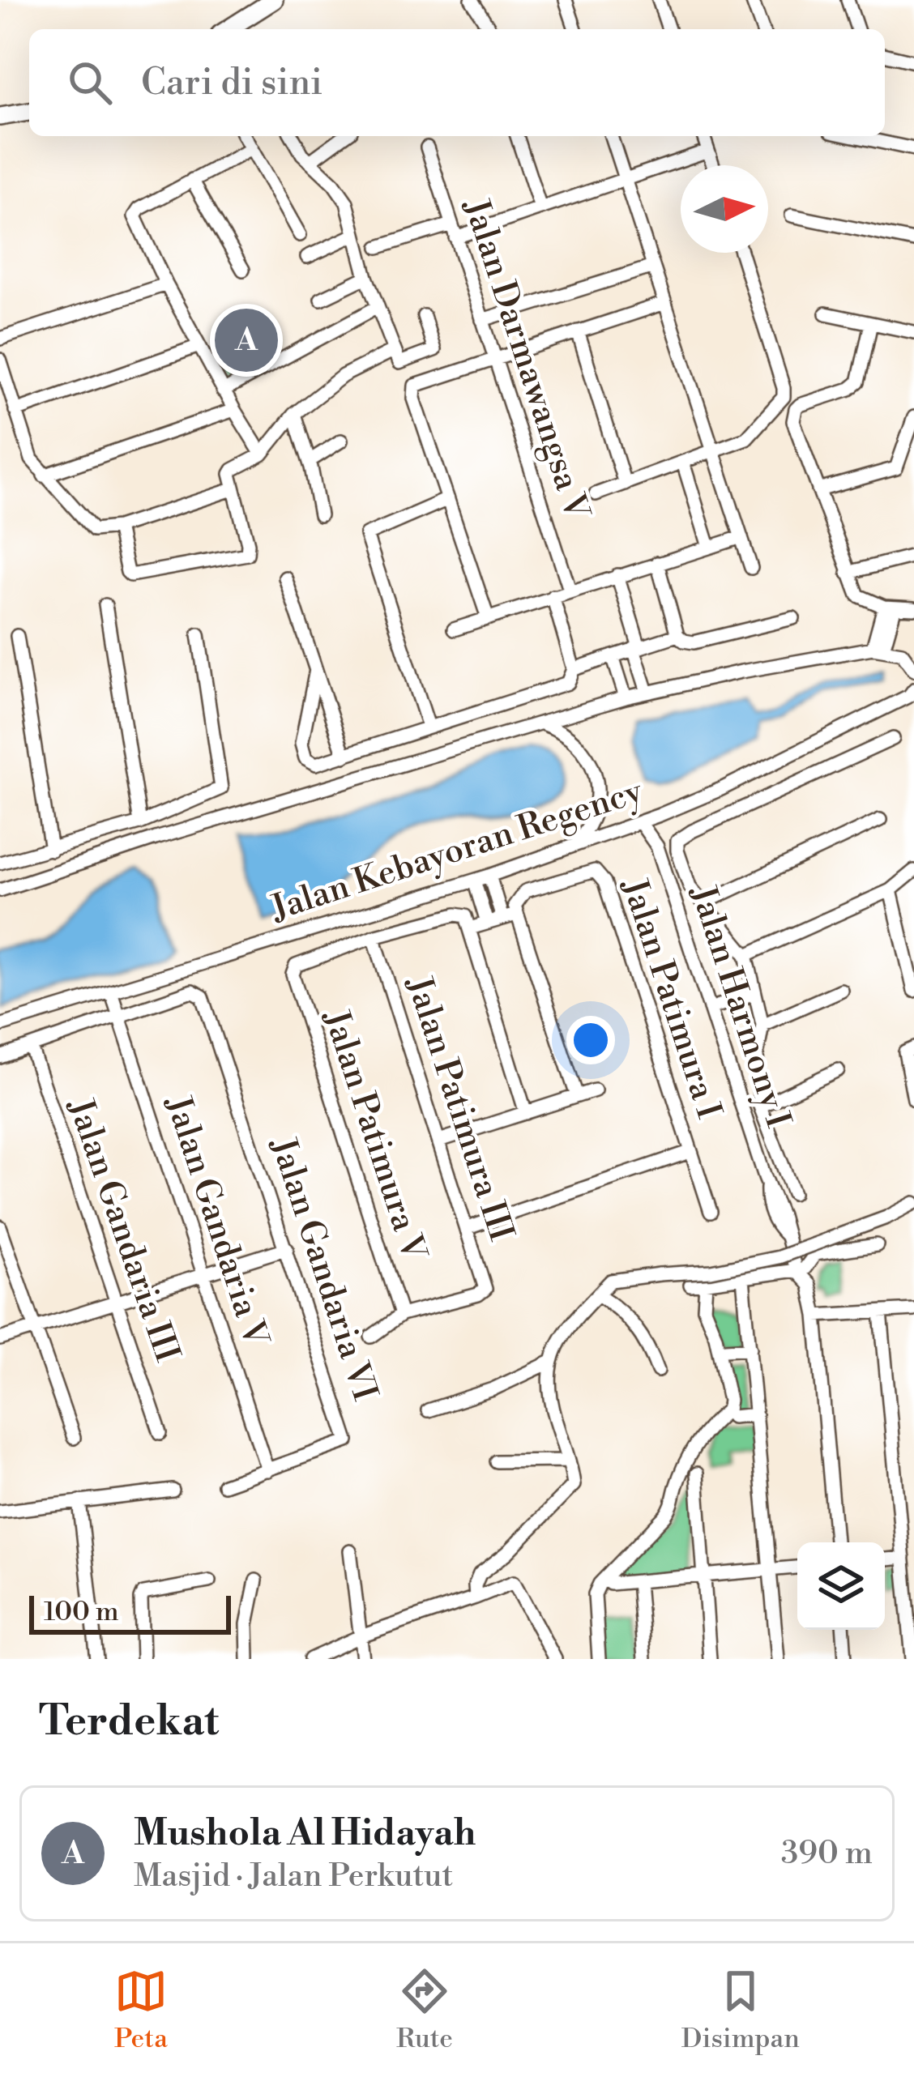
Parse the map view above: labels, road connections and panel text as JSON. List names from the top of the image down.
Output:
{
  "streets": {
    "street": [
      "Jalan Darmawangsa V",
      "Jalan Kebayoran Regency",
      "Jalan Patimura I",
      "Jalan Harmony I",
      "Jalan Patimura III",
      "Jalan Patimura V",
      "Jalan Gandaria V",
      "Jalan Gandaria III",
      "Jalan Gandaria VI"
    ]
  },
  "crossings": [
    ["Jalan Kebayoran Regency", "Jalan Harmony I"],
    ["Jalan Kebayoran Regency", "Jalan Gandaria V"],
    ["Jalan Patimura III", "Jalan Patimura V"],
    ["Jalan Gandaria V", "Jalan Gandaria VI"]
  ],
  "scale_bar": "100 m",
  "north": "right",
  "page": {
    "search": "Cari di sini",
    "pins": "A",
    "scale": "100 m",
    "heading": "Terdekat",
    "list": [
      {
        "mark": "A",
        "name": "Mushola Al Hidayah",
        "note": "Masjid · Jalan Perkutut",
        "value": "390 m"
      }
    ],
    "nav": ["Peta", "Rute", "Disimpan"]
  }
}
